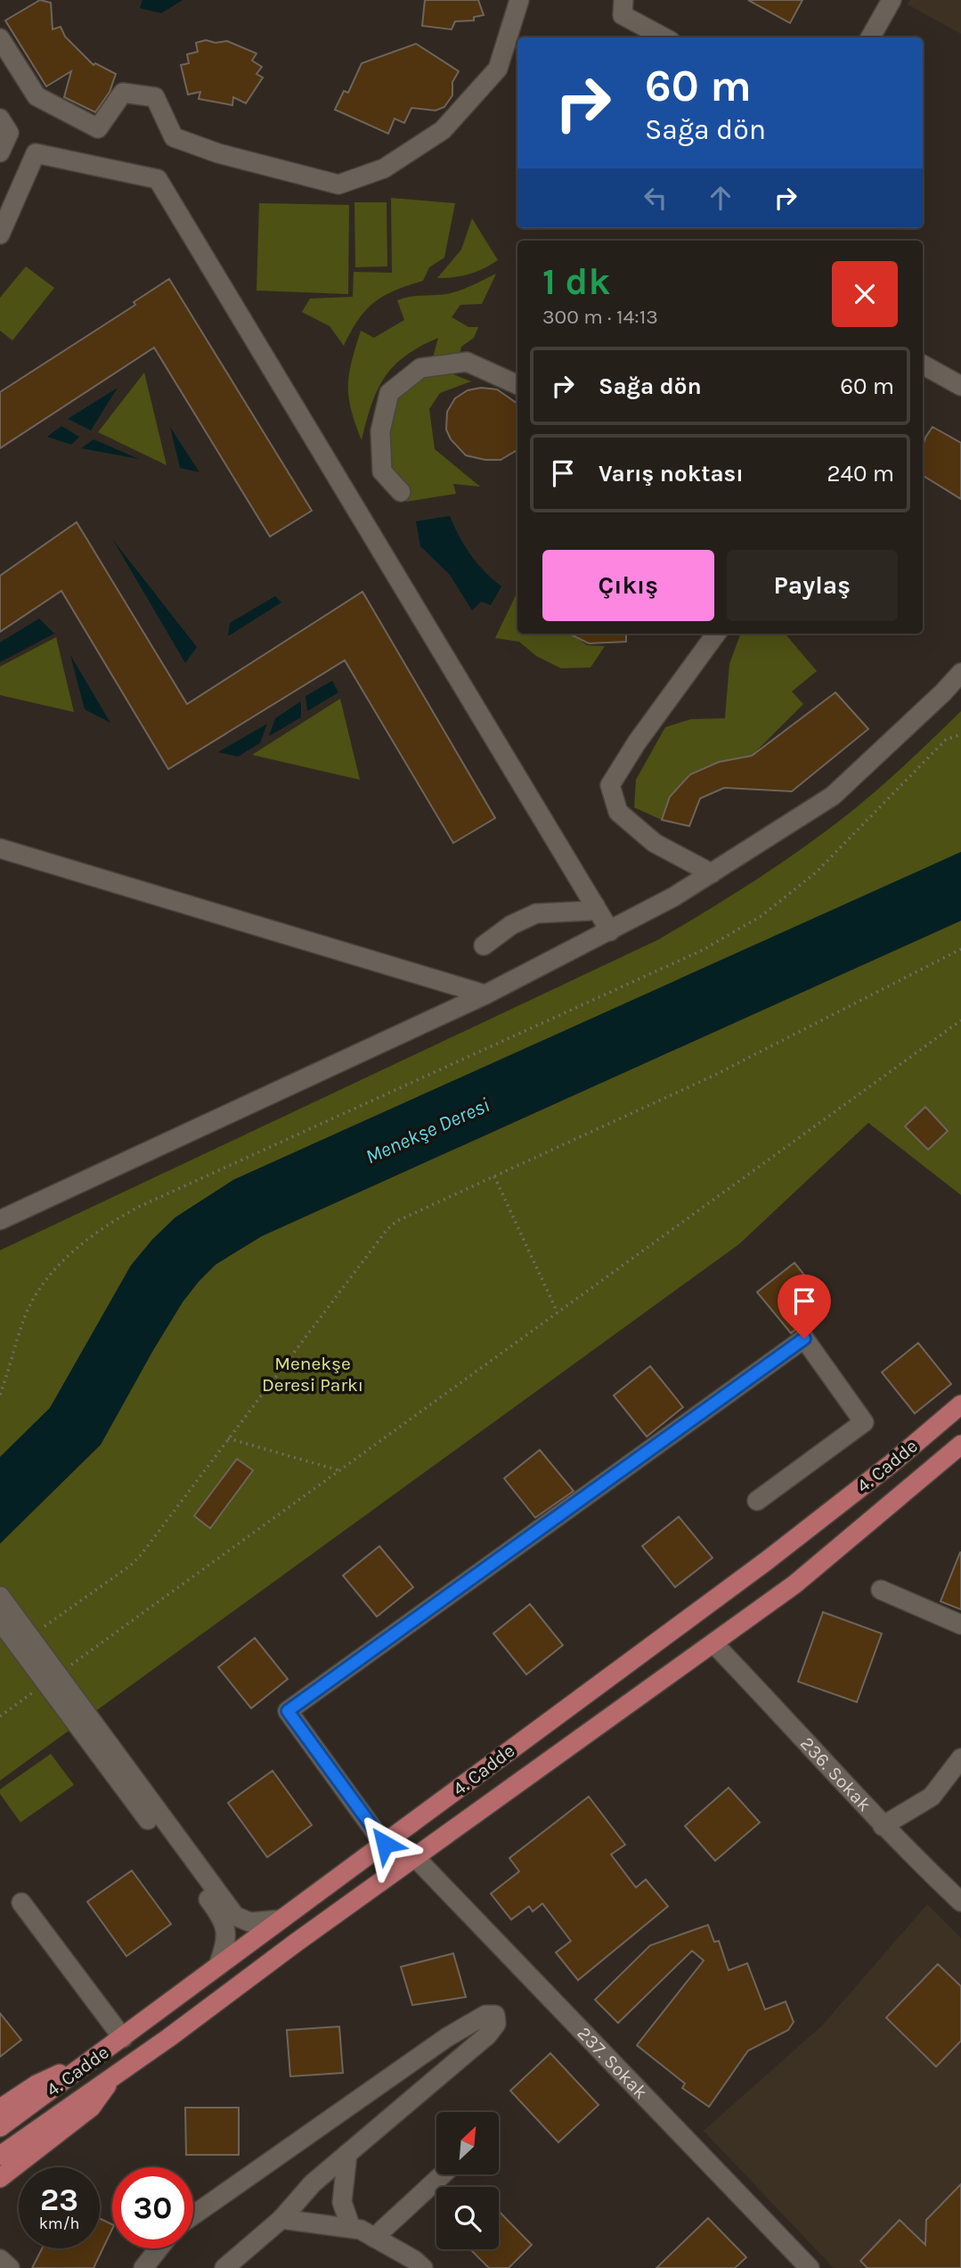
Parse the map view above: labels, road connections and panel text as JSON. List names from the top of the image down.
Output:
{
  "streets": {
    "main road": ["4. Cadde"],
    "street": ["236. Sokak", "237. Sokak"]
  },
  "crossings": [
    ["4. Cadde", "236. Sokak"],
    ["4. Cadde", "237. Sokak"]
  ],
  "water": ["Menekşe Deresi"],
  "parks": ["Menekşe Deresi Parkı"],
  "north": "top right",
  "page": {
    "turn": ["60 m", "Sağa dön"],
    "heading": ["1 dk", "300 m · 14:13"],
    "list": [
      {
        "name": "Sağa dön",
        "value": "60 m"
      },
      {
        "name": "Varış noktası",
        "value": "240 m"
      }
    ],
    "buttons": ["Çıkış", "Paylaş"],
    "speed": "23 km/h",
    "limit": "30"
  }
}
